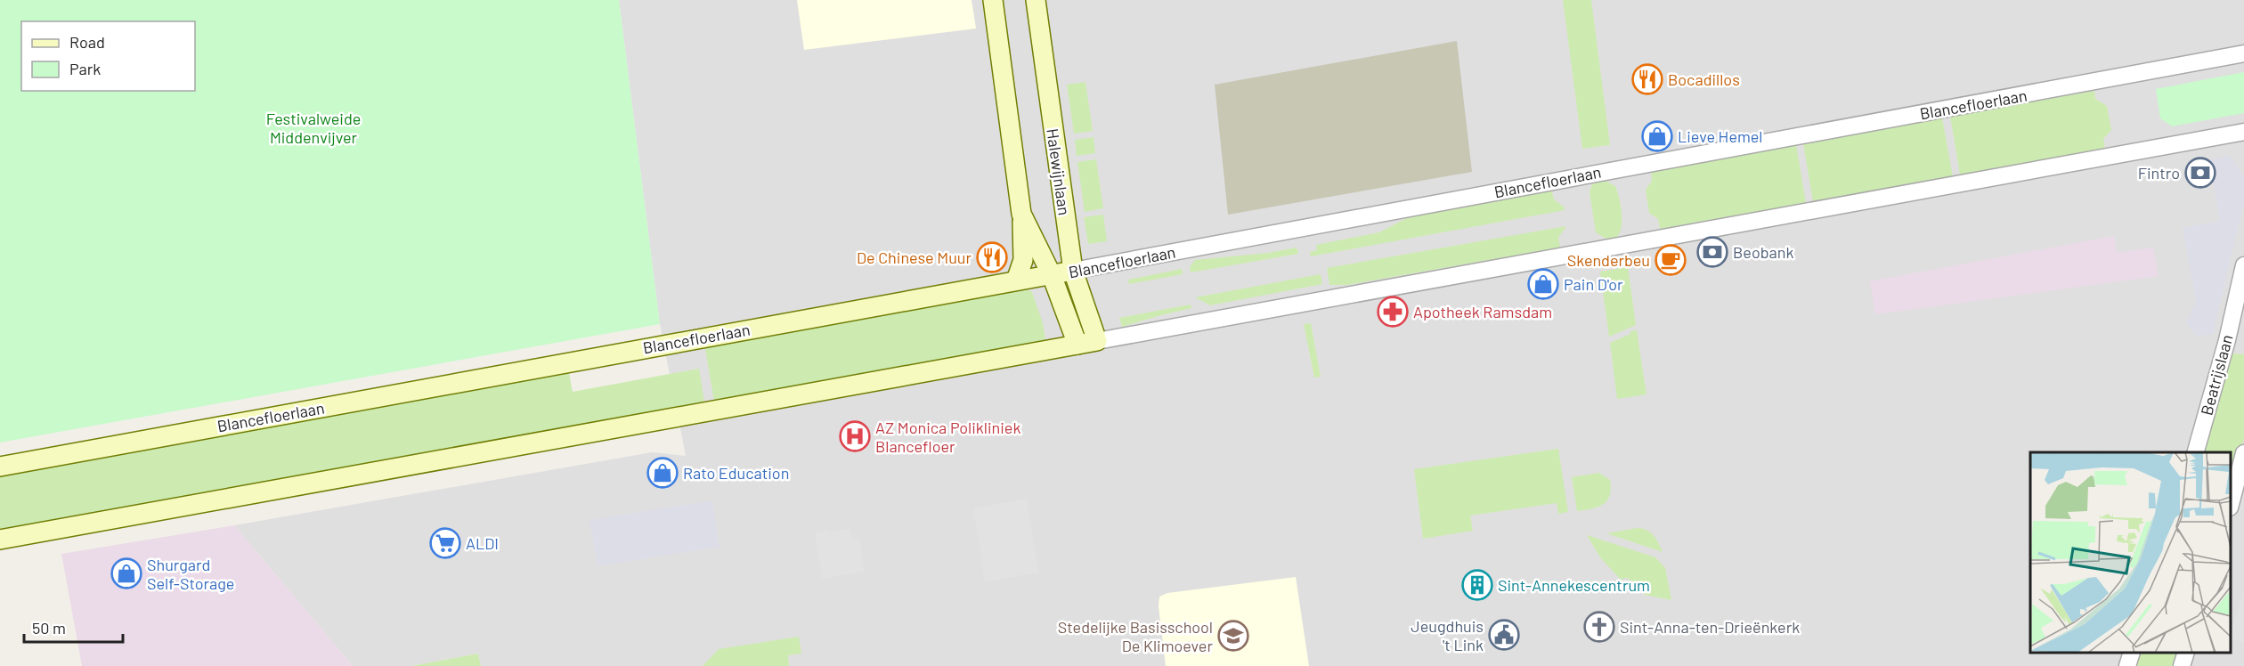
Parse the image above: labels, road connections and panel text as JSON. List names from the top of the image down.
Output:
{
  "streets": {
    "main road": ["Blancefloerlaan", "Halewijnlaan"],
    "street": ["Beatrijslaan"]
  },
  "crossings": [
    ["Blancefloerlaan", "Halewijnlaan"]
  ],
  "parks": ["Festivalweide Middenvijver"],
  "places": {
    "restaurant": ["Bocadillos", "De Chinese Muur"],
    "shop": [
      "Lieve Hemel",
      "Pain D'or",
      "Rato Education",
      "Shurgard Self-Storage"
    ],
    "bank": ["Fintro", "Beobank"],
    "cafe": ["Skenderbeu"],
    "pharmacy": ["Apotheek Ramsdam"],
    "hospital": ["AZ Monica Polikliniek Blancefloer"],
    "supermarket": ["ALDI"],
    "building": ["Sint-Annekescentrum"],
    "church": ["Sint-Anna-ten-Drieënkerk"],
    "public building": ["Jeugdhuis 't Link"],
    "school or university": ["Stedelijke Basisschool De Klimoever"]
  },
  "legend": ["Road", "Park"],
  "scale_bar": "50 m"
}
